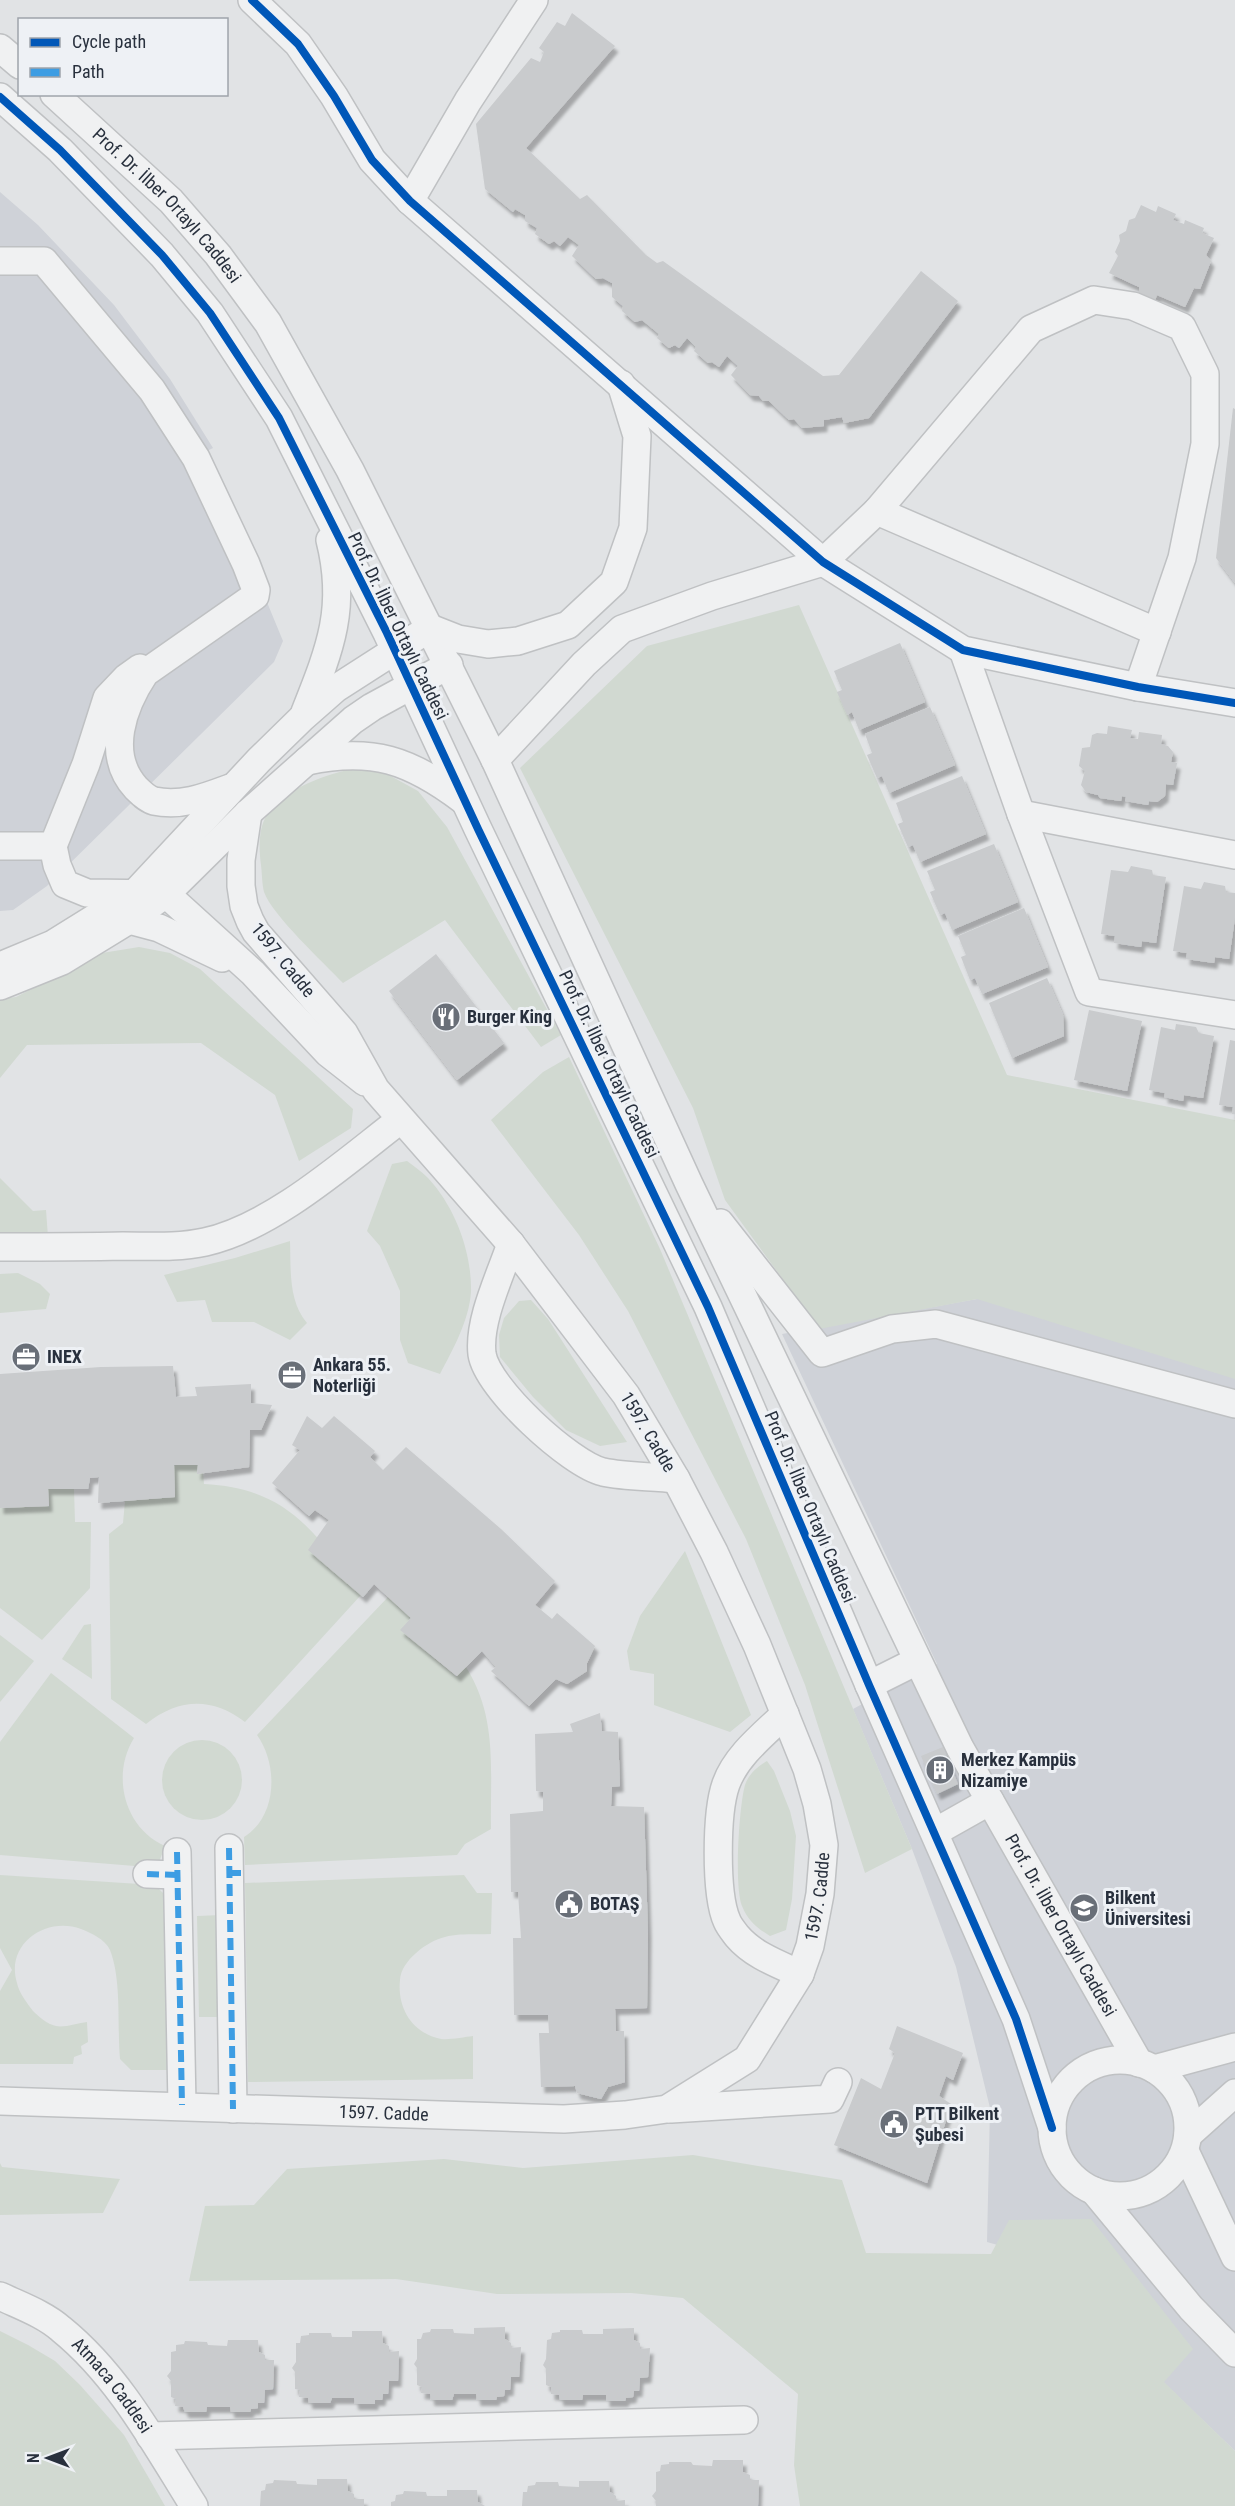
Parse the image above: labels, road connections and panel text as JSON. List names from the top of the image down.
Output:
{
  "streets": {
    "street": ["Prof. Dr. İlber Ortaylı Caddesi", "1597. Cadde", "Atmaca Caddesi"]
  },
  "places": {
    "restaurant": ["Burger King"],
    "office": ["INEX", "Ankara 55. Noterliği"],
    "building": ["Merkez Kampüs Nizamiye"],
    "public building": ["BOTAŞ", "PTT Bilkent Şubesi"],
    "school or university": ["Bilkent Üniversitesi"]
  },
  "legend": ["Cycle path", "Path"],
  "north": "left"
}
